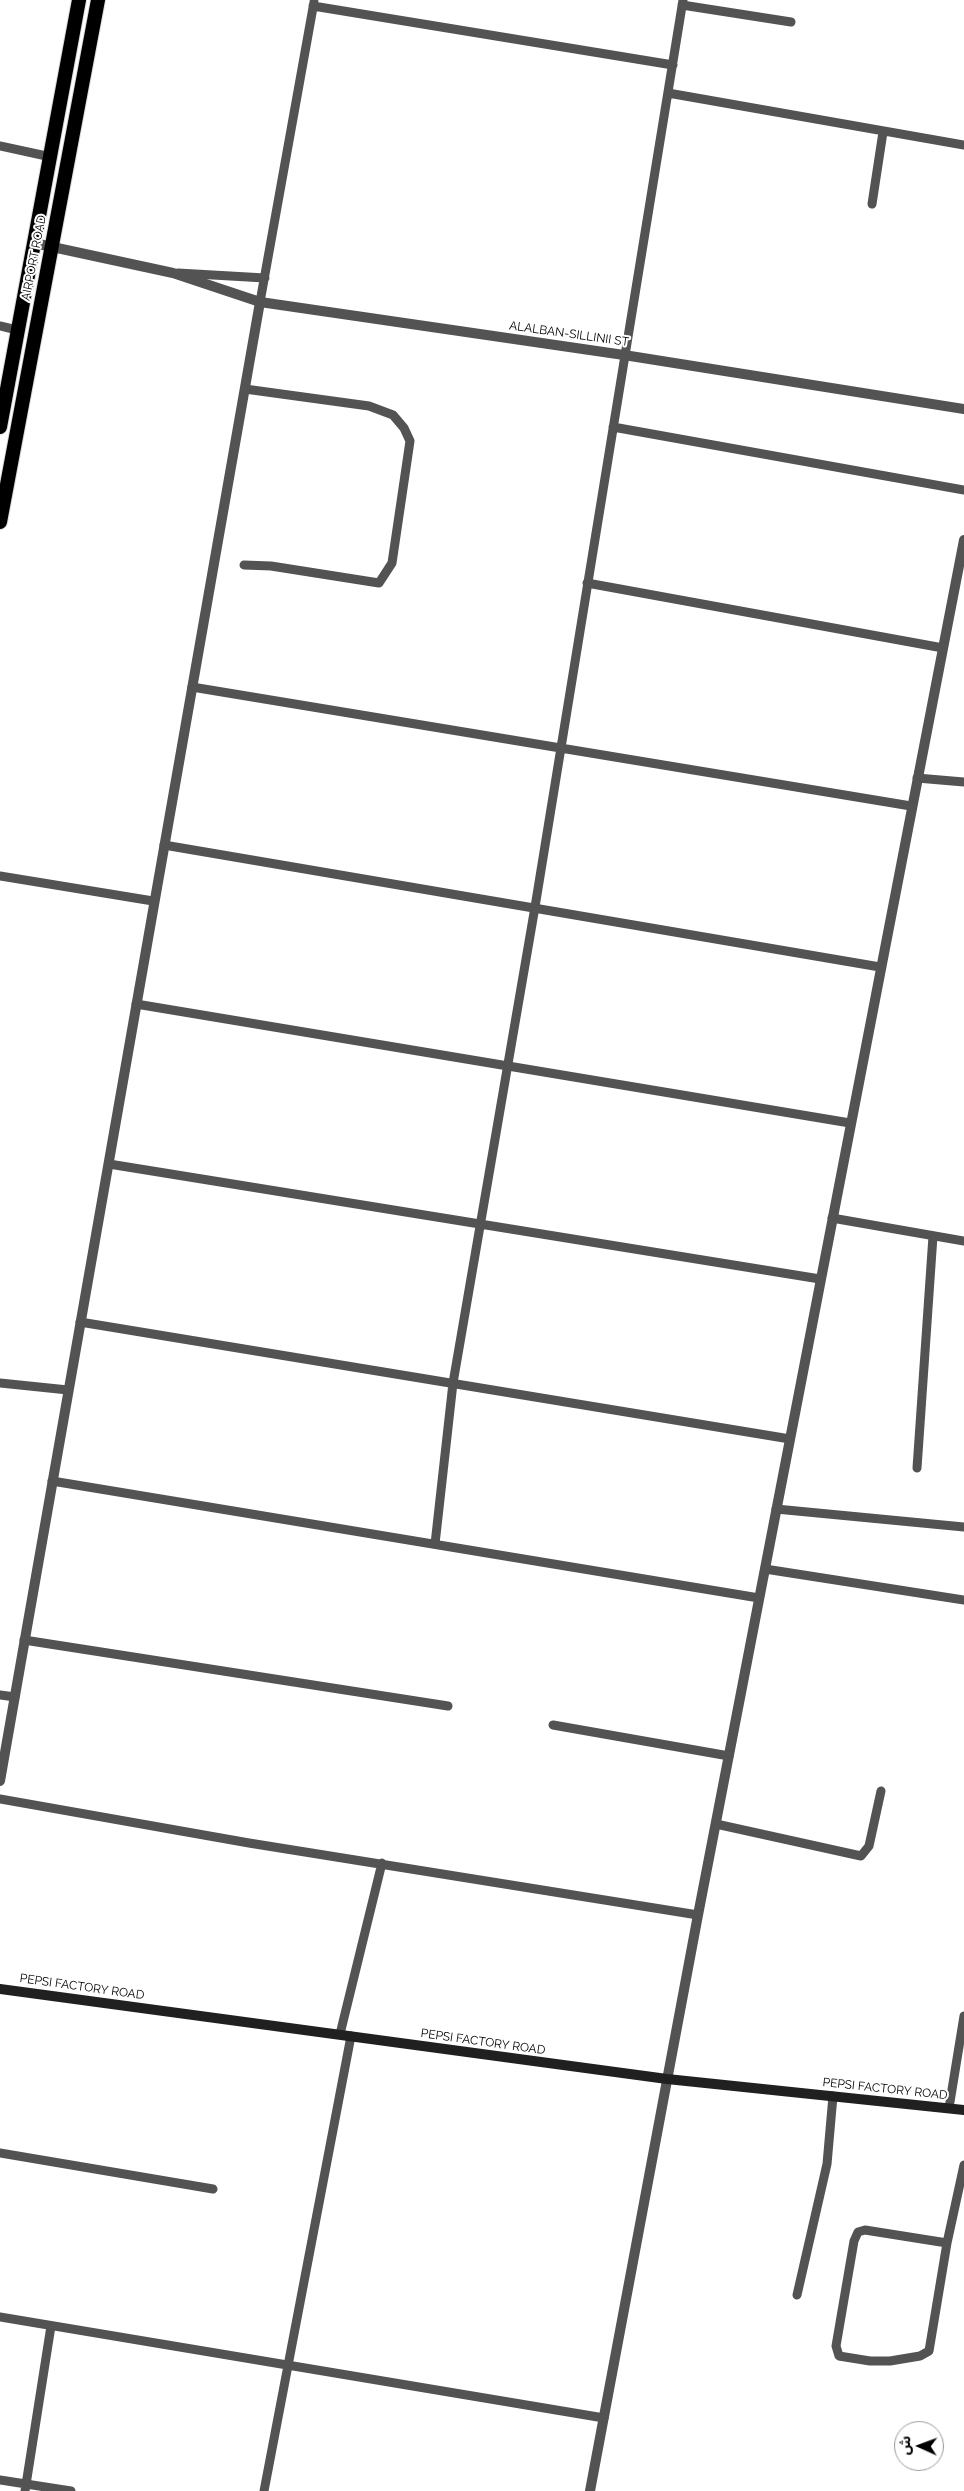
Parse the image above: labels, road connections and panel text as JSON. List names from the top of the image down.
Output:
{
  "streets": {
    "highway": ["AIRPORT ROAD"],
    "main road": ["PEPSI FACTORY ROAD"],
    "street": ["ALALBAN-SILLINII ST"]
  },
  "crossings": [
    ["AIRPORT ROAD", "ALALBAN-SILLINII ST"]
  ],
  "north": "left"
}
